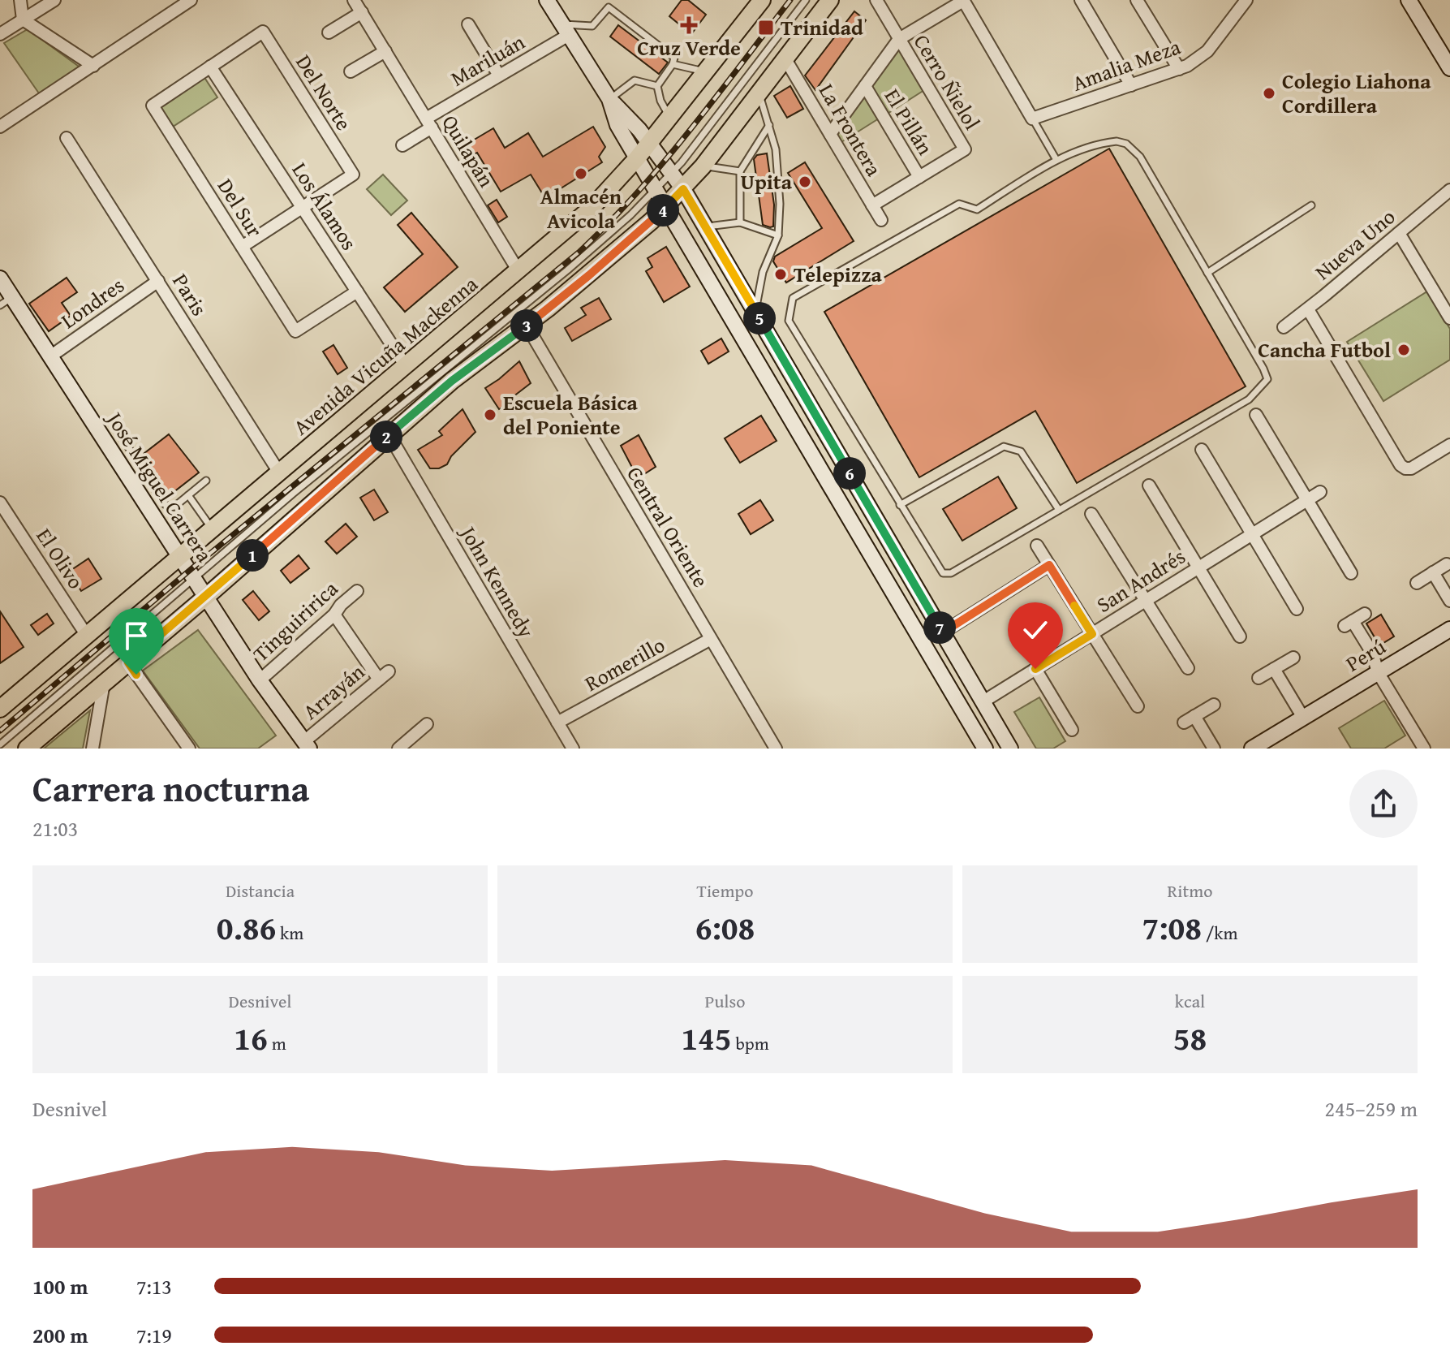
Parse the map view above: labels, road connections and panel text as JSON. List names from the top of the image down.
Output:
{
  "streets": {
    "main road": ["Avenida Vicuña Mackenna", "José Miguel Carrera", "Perú"],
    "street": [
      "Mariluán",
      "Amalia Meza",
      "Cerro Ñielol",
      "Del Norte",
      "El Pillán",
      "La Frontera",
      "Quilapán",
      "Los Álamos",
      "Del Sur",
      "Nueva Uno",
      "Paris",
      "Londres",
      "Central Oriente",
      "El Olivo",
      "San Andrés",
      "John Kennedy",
      "Tinguiririca",
      "Romerillo",
      "Arrayán"
    ]
  },
  "crossings": [
    ["Mariluán", "Quilapán"],
    ["Cerro Ñielol", "El Pillán"],
    ["Del Norte", "Los Álamos"],
    ["Del Norte", "Del Sur"],
    ["Quilapán", "Avenida Vicuña Mackenna"],
    ["Los Álamos", "Del Sur"],
    ["Los Álamos", "Avenida Vicuña Mackenna"],
    ["Paris", "Londres"],
    ["Paris", "Avenida Vicuña Mackenna"],
    ["Londres", "José Miguel Carrera"],
    ["Avenida Vicuña Mackenna", "José Miguel Carrera"],
    ["Avenida Vicuña Mackenna", "El Olivo"],
    ["José Miguel Carrera", "Tinguiririca"],
    ["José Miguel Carrera", "Arrayán"],
    ["Central Oriente", "Romerillo"],
    ["John Kennedy", "Romerillo"]
  ],
  "places": {
    "health": ["Cruz Verde"],
    "transit": ["Trinidad"],
    "other": [
      "Colegio Liahona Cordillera",
      "Almacén Avicola",
      "Upita",
      "Telepizza",
      "Cancha Futbol",
      "Escuela Básica del Poniente"
    ]
  },
  "page": {
    "pins": [
      "4",
      "5",
      "3",
      "2",
      "6",
      "1",
      "7"
    ],
    "heading": ["Carrera nocturna", "21:03"],
    "stats": [
      ["Distancia", "0.86 km"],
      ["Tiempo", "6:08"],
      ["Ritmo", "7:08 /km"],
      ["Desnivel", "16 m"],
      ["Pulso", "145 bpm"],
      ["kcal", "58"]
    ],
    "chart": ["Desnivel", "245–259 m"],
    "list": [
      {
        "name": "100 m",
        "note": "7:13"
      },
      {
        "name": "200 m",
        "note": "7:19"
      }
    ]
  }
}
